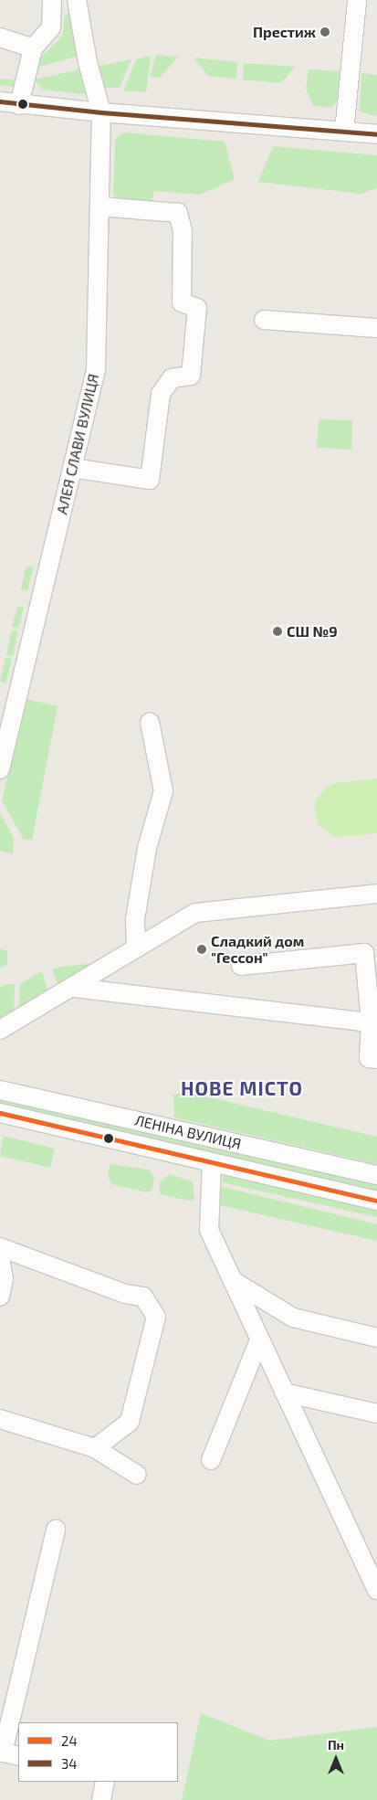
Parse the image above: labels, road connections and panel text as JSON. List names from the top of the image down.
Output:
{
  "streets": {
    "street": ["АЛЕЯ СЛАВИ ВУЛИЦЯ", "ЛЕНІНА ВУЛИЦЯ"]
  },
  "districts": ["НОВЕ МІСТО"],
  "places": ["Престиж", "СШ №9", "Сладкий дом \"Гессон\""],
  "lines": ["transit line 34", "transit line 24"],
  "legend": ["24", "34"],
  "north": "top"
}
